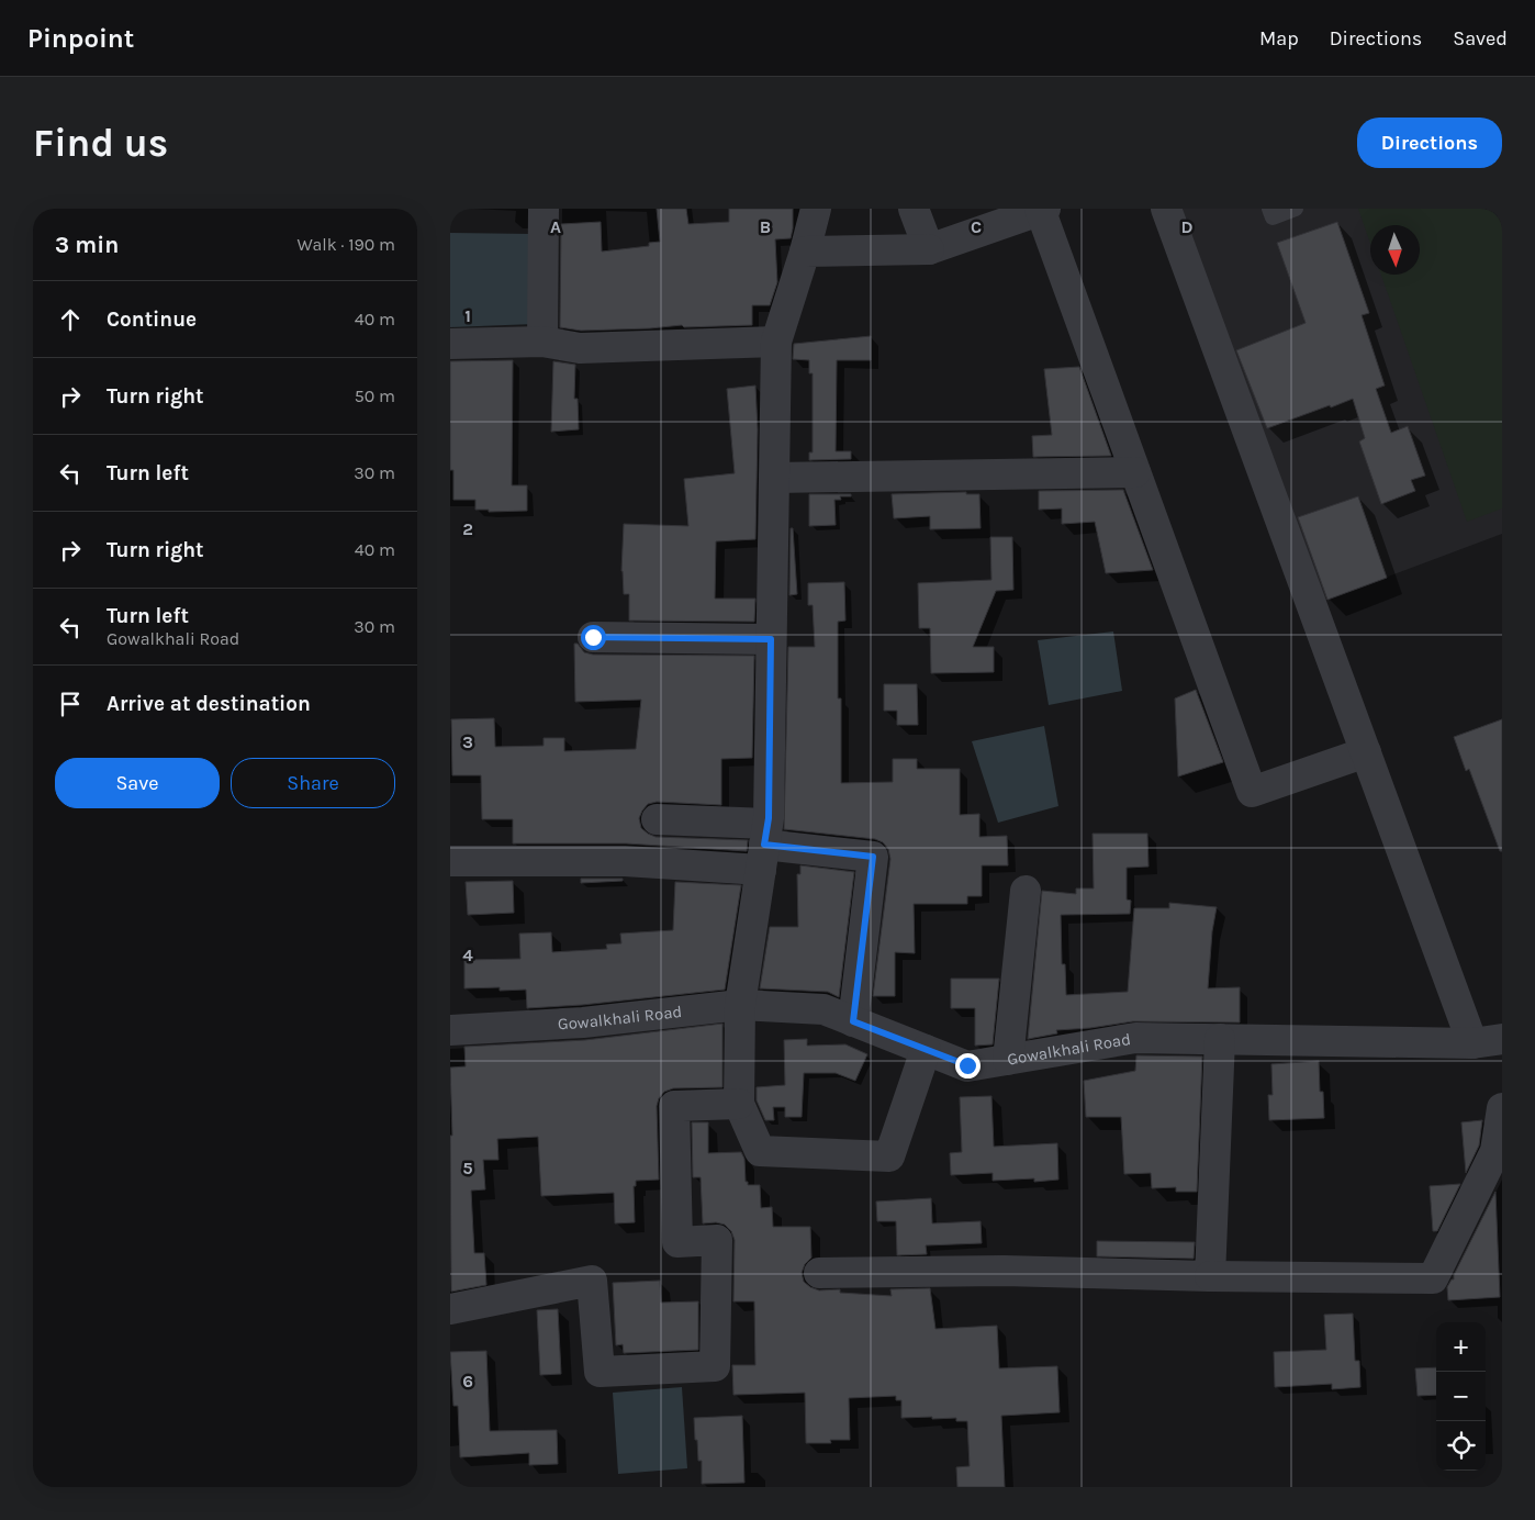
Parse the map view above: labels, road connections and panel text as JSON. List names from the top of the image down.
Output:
{
  "streets": {
    "street": ["Gowalkhali Road"]
  },
  "north": "bottom",
  "page": {
    "header": "Pinpoint",
    "nav": ["Map", "Directions", "Saved"],
    "buttons": [
      "Directions",
      ["Save", "Share"]
    ],
    "title": "Find us",
    "heading": ["3 min", "Walk · 190 m"],
    "list": [
      ["Continue", "40 m"],
      ["Turn right", "50 m"],
      ["Turn left", "30 m"],
      ["Turn right", "40 m"],
      ["Turn left", "Gowalkhali Road", "30 m"],
      "Arrive at destination"
    ],
    "map_buttons": ["+", "−"]
  },
  "grid": {
    "columns": [
      "A",
      "B",
      "C",
      "D"
    ],
    "rows": [
      "1",
      "2",
      "3",
      "4",
      "5",
      "6"
    ]
  }
}
